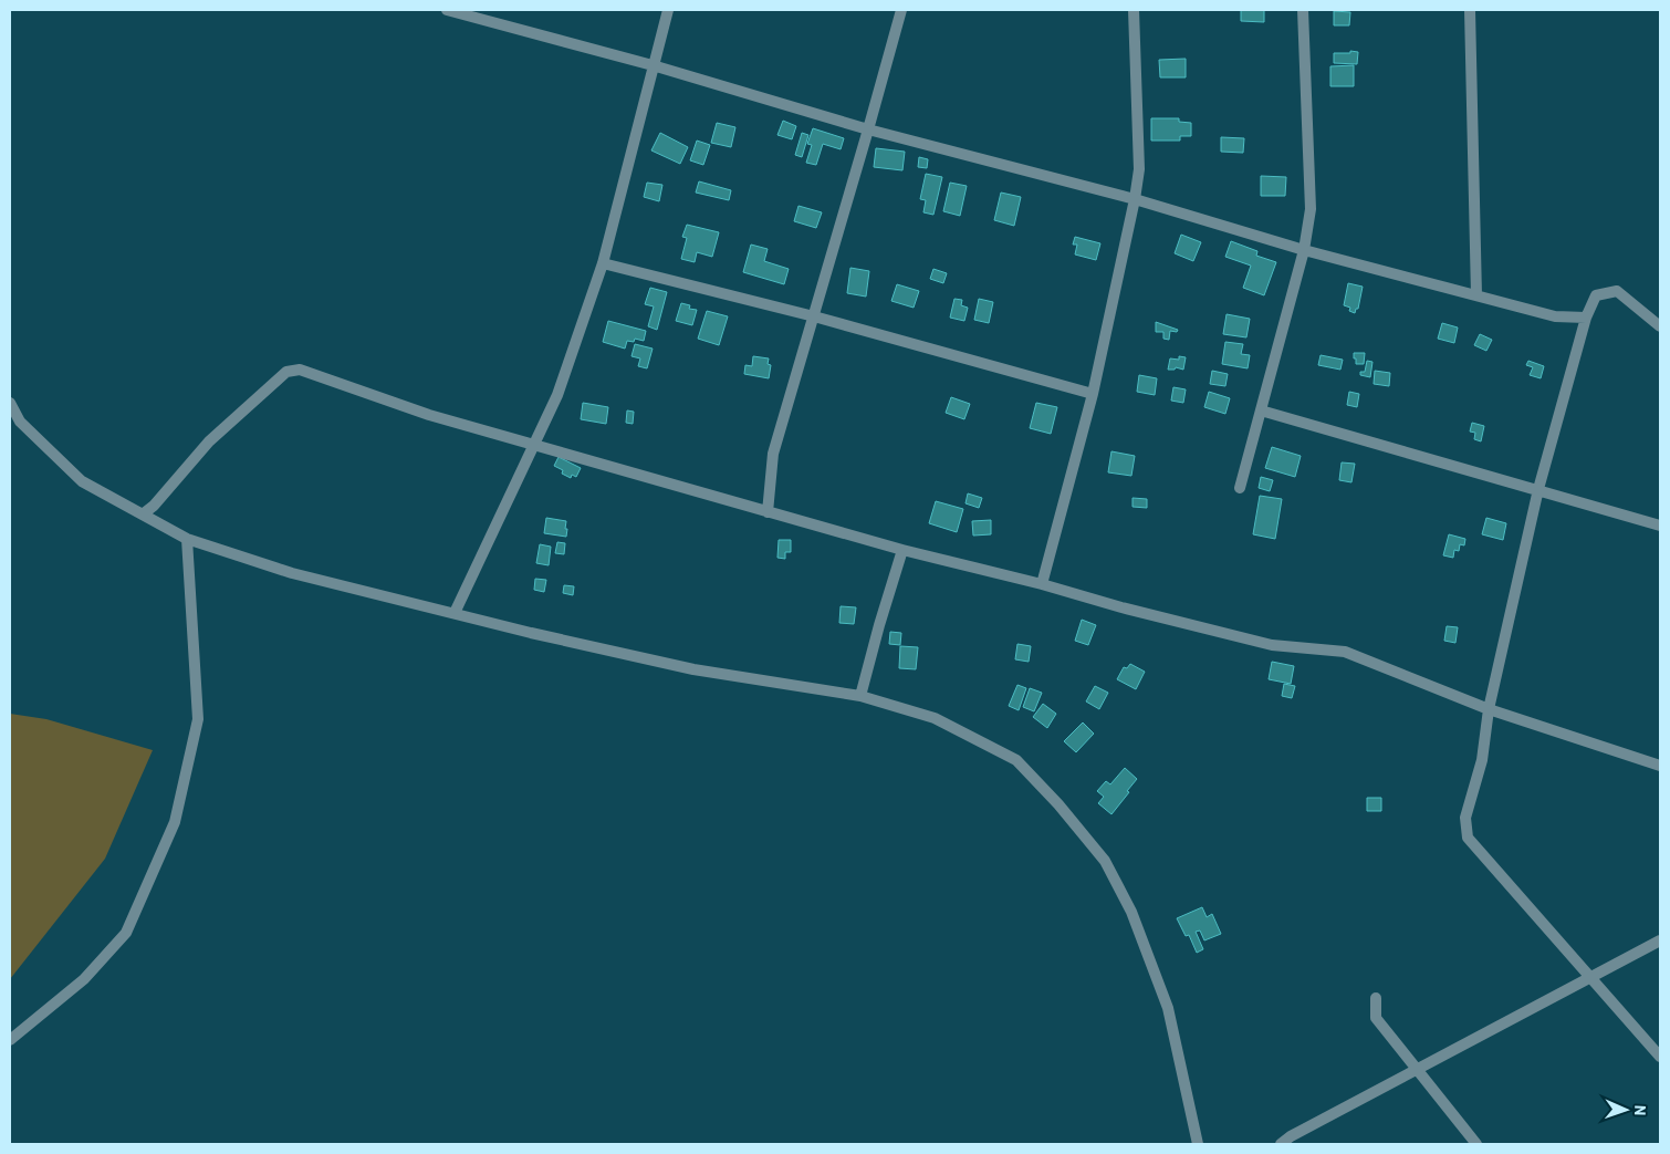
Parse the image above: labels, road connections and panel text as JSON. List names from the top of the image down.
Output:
{
  "north": "right"
}
